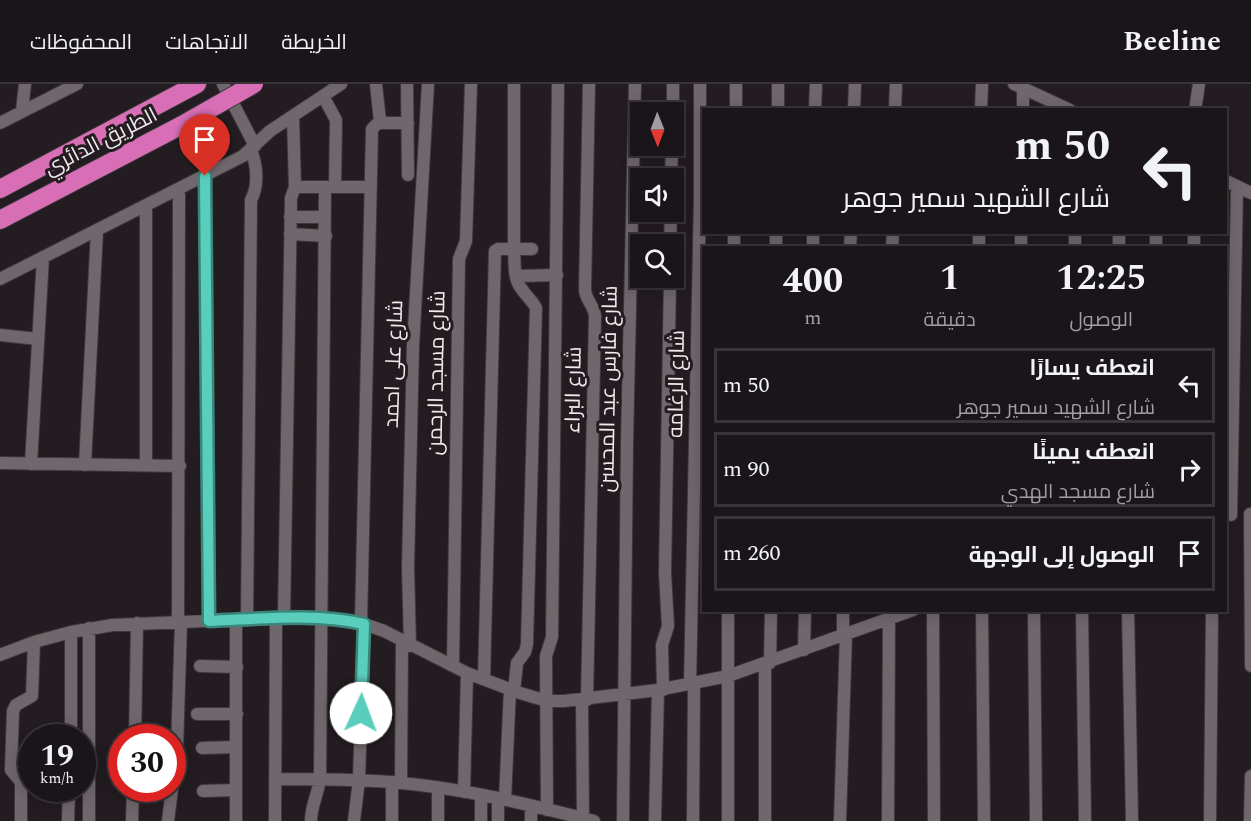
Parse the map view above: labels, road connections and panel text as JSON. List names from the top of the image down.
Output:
{
  "streets": {
    "highway": ["الطريق الدائري"],
    "street": [
      "شارع على احمد",
      "شارع مسجد الرحمن",
      "شارع الرغامه",
      "شارع فارس عبد المحسن",
      "شارع البراء"
    ]
  },
  "north": "bottom",
  "page": {
    "header": "Beeline",
    "nav": ["الخريطة", "الاتجاهات", "المحفوظات"],
    "turn": ["50 m", "شارع الشهيد سمير جوهر"],
    "eta": [
      "12:25",
      "الوصول",
      "1",
      "دقيقة",
      "400",
      "m"
    ],
    "list": [
      {
        "name": "انعطف يسارًا",
        "note": "شارع الشهيد سمير جوهر",
        "value": "50 m"
      },
      {
        "name": "انعطف يمينًا",
        "note": "شارع مسجد الهدي",
        "value": "90 m"
      },
      {
        "name": "الوصول إلى الوجهة",
        "value": "260 m"
      }
    ],
    "speed": "19 km/h",
    "limit": "30"
  }
}
